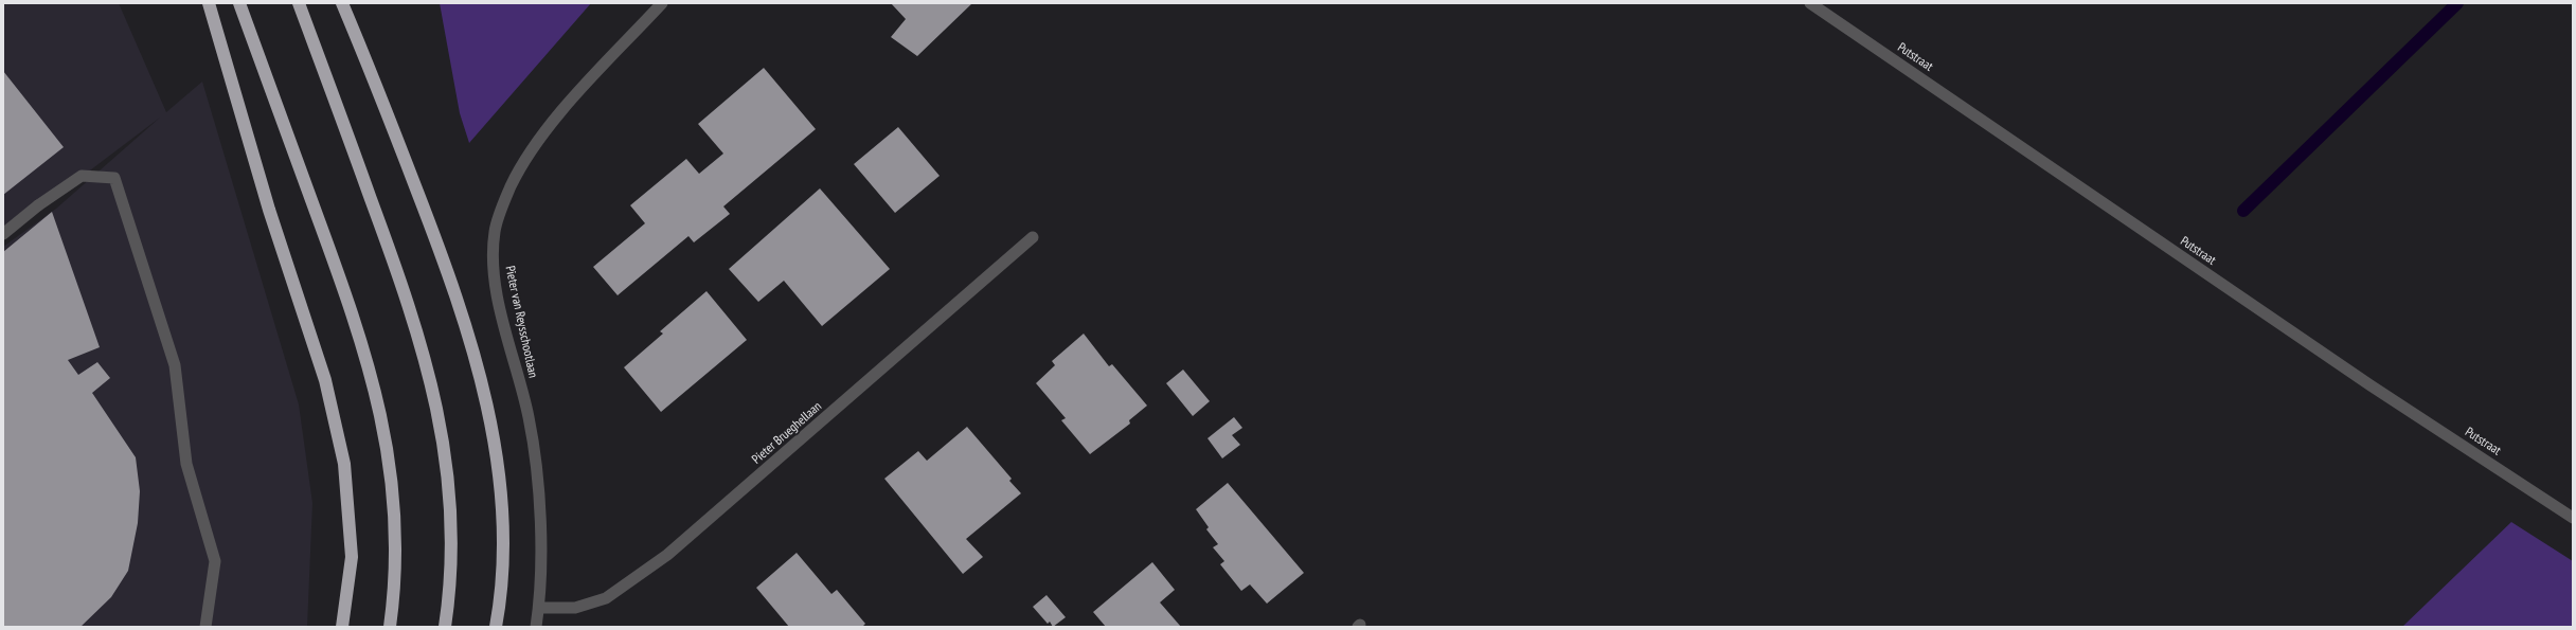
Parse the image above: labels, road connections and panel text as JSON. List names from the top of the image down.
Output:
{
  "streets": {
    "street": ["Putstraat", "Pieter van Reysschootlaan", "Pieter Brueghellaan"]
  },
  "crossings": [
    ["Pieter van Reysschootlaan", "Pieter Brueghellaan"]
  ]
}
